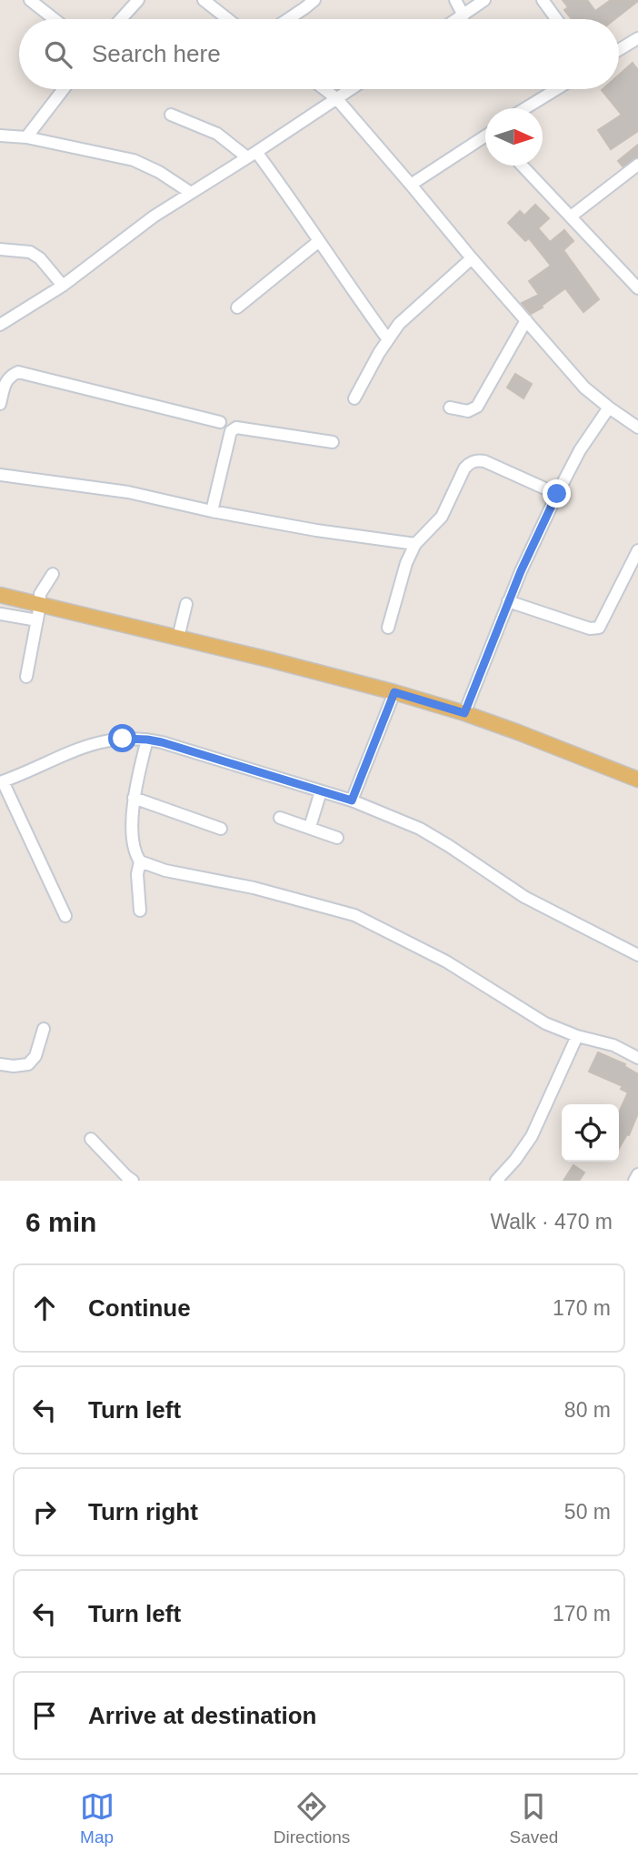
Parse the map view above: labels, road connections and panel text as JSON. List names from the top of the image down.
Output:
{
  "north": "right",
  "page": {
    "search": "Search here",
    "heading": ["6 min", "Walk · 470 m"],
    "list": [
      ["Continue", "170 m"],
      ["Turn left", "80 m"],
      ["Turn right", "50 m"],
      ["Turn left", "170 m"],
      "Arrive at destination"
    ],
    "nav": ["Map", "Directions", "Saved"]
  }
}
